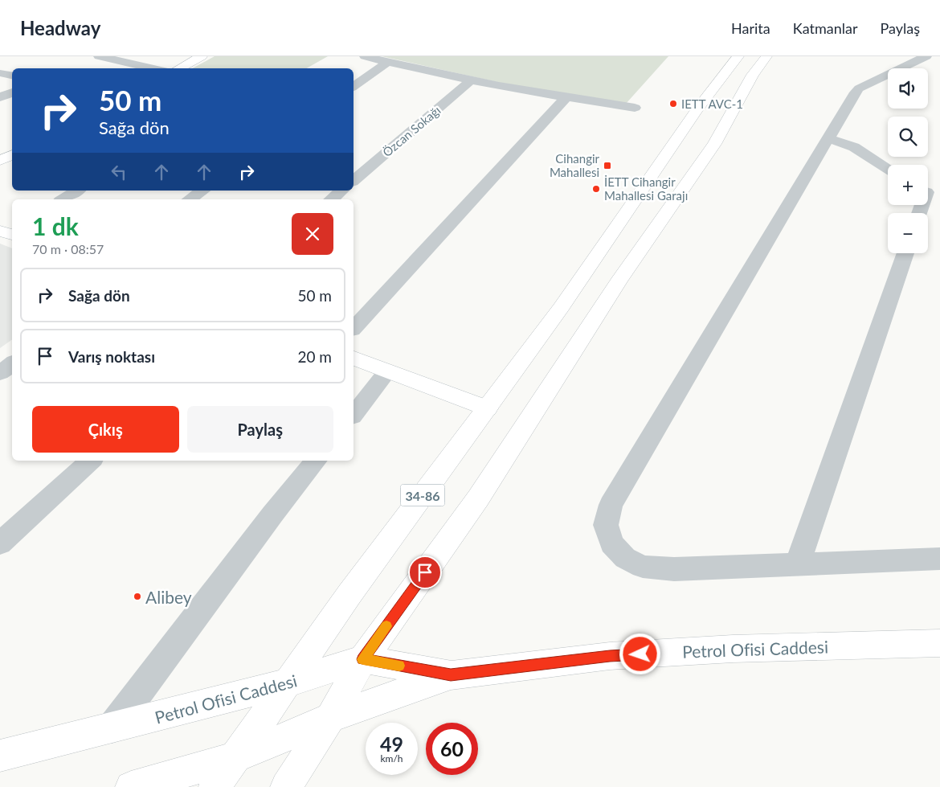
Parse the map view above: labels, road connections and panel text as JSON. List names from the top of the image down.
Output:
{
  "streets": {
    "main road": ["34-86", "Petrol Ofisi Caddesi"],
    "street": ["Özcan Sokağı"]
  },
  "crossings": [
    ["34-86", "Petrol Ofisi Caddesi"]
  ],
  "places": {
    "other": ["IETT AVC-1", "İETT Cihangir Mahallesi Garajı", "Alibey"],
    "transit": ["Cihangir Mahallesi"]
  },
  "page": {
    "header": "Headway",
    "nav": ["Harita", "Katmanlar", "Paylaş"],
    "map_buttons": ["+", "−"],
    "turn": ["50 m", "Sağa dön"],
    "heading": ["1 dk", "70 m · 08:57"],
    "list": [
      {
        "name": "Sağa dön",
        "value": "50 m"
      },
      {
        "name": "Varış noktası",
        "value": "20 m"
      }
    ],
    "buttons": ["Çıkış", "Paylaş"],
    "speed": "49 km/h",
    "limit": "60"
  }
}
